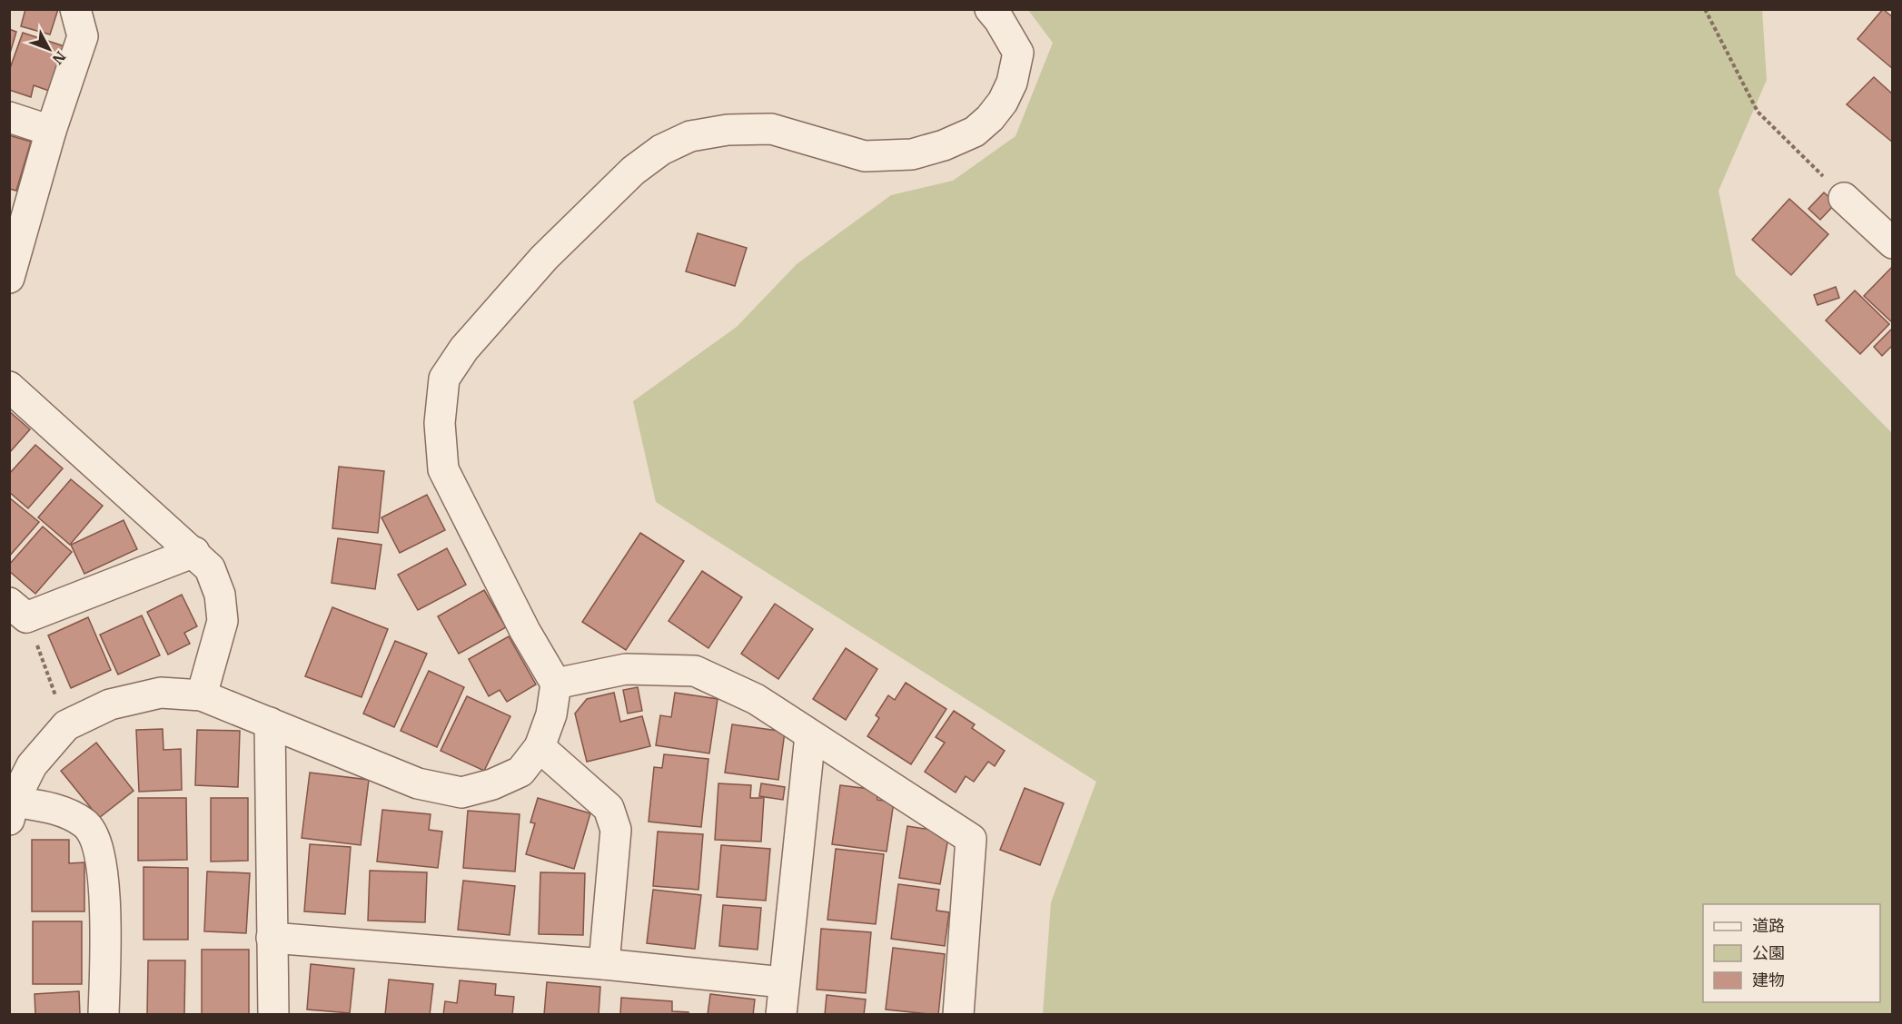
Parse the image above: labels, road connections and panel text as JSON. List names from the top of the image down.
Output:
{
  "legend": ["道路", "公園", "建物"],
  "north": "bottom right"
}
